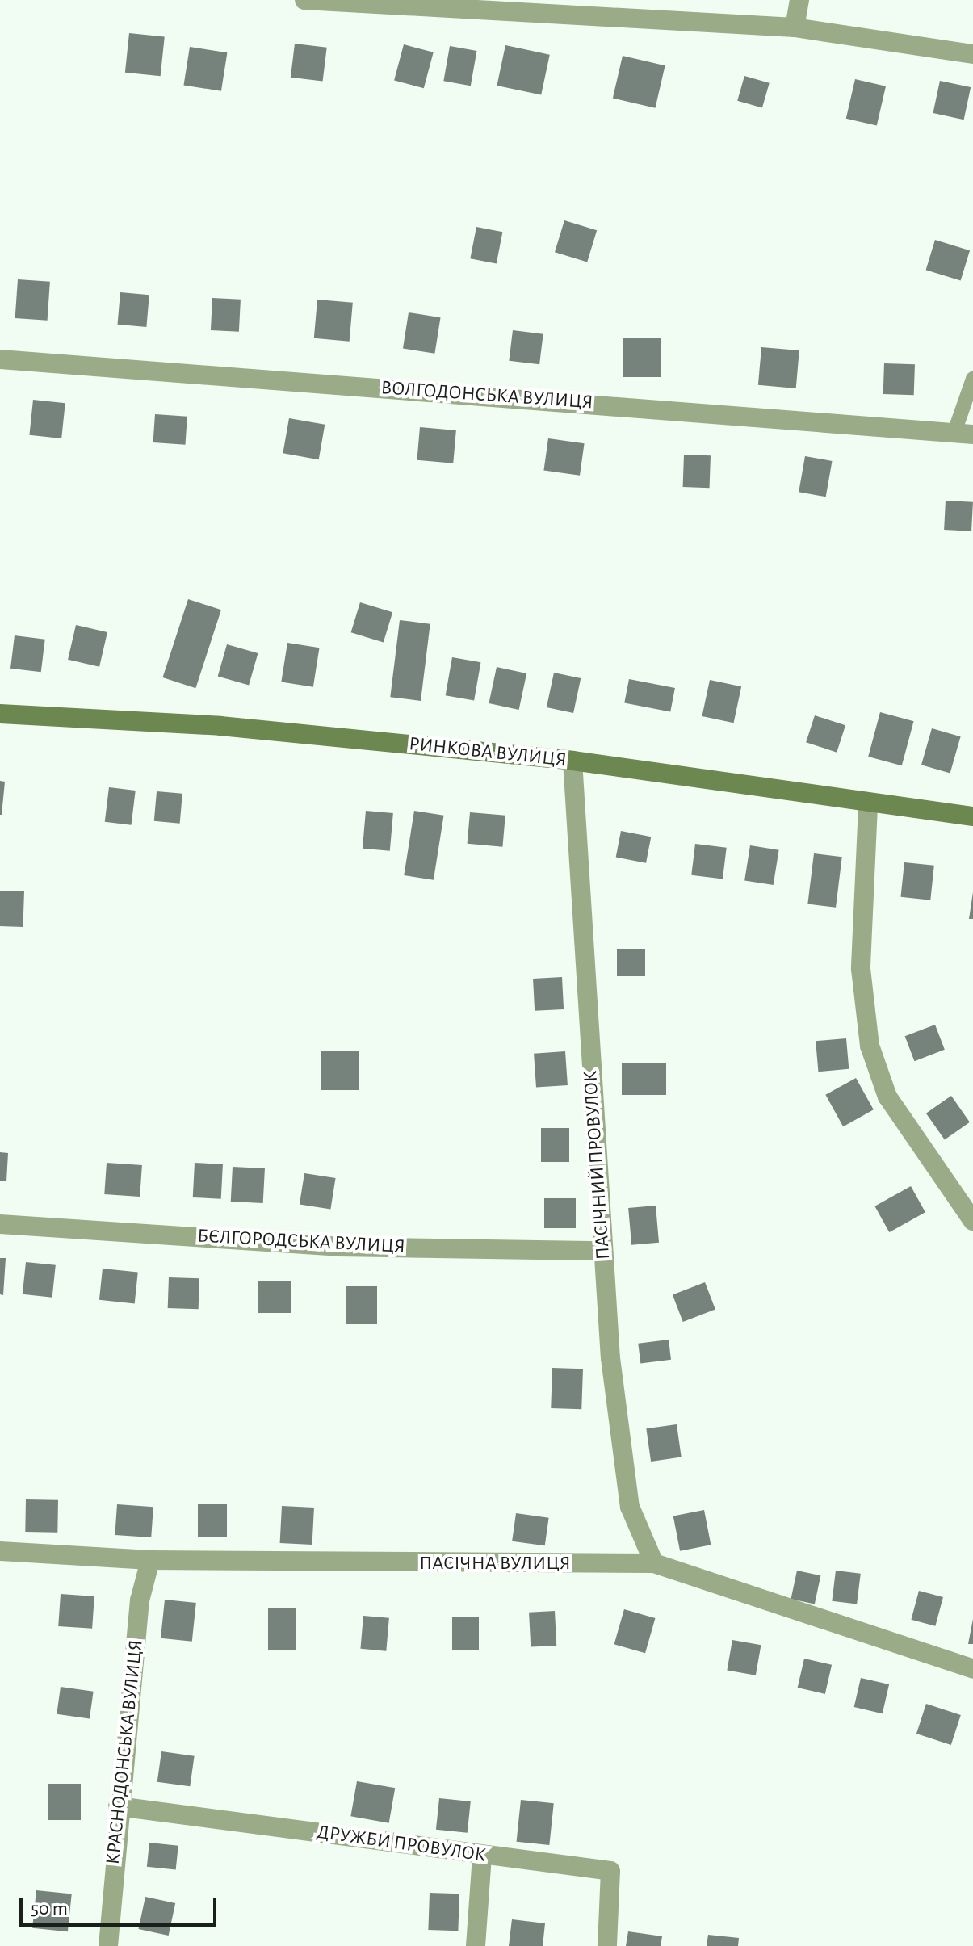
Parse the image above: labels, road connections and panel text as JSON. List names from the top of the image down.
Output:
{
  "streets": {
    "main road": ["РИНКОВА ВУЛИЦЯ"],
    "street": [
      "ВОЛГОДОНСЬКА ВУЛИЦЯ",
      "ПАСІЧНИЙ ПРОВУЛОК",
      "БЄЛГОРОДСЬКА ВУЛИЦЯ",
      "ПАСІЧНА ВУЛИЦЯ",
      "КРАСНОДОНСЬКА ВУЛИЦЯ",
      "ДРУЖБИ ПРОВУЛОК"
    ]
  },
  "crossings": [
    ["РИНКОВА ВУЛИЦЯ", "ПАСІЧНИЙ ПРОВУЛОК"],
    ["ПАСІЧНИЙ ПРОВУЛОК", "БЄЛГОРОДСЬКА ВУЛИЦЯ"],
    ["ПАСІЧНИЙ ПРОВУЛОК", "ПАСІЧНА ВУЛИЦЯ"],
    ["ПАСІЧНА ВУЛИЦЯ", "КРАСНОДОНСЬКА ВУЛИЦЯ"],
    ["КРАСНОДОНСЬКА ВУЛИЦЯ", "ДРУЖБИ ПРОВУЛОК"]
  ],
  "scale_bar": "50 m"
}
